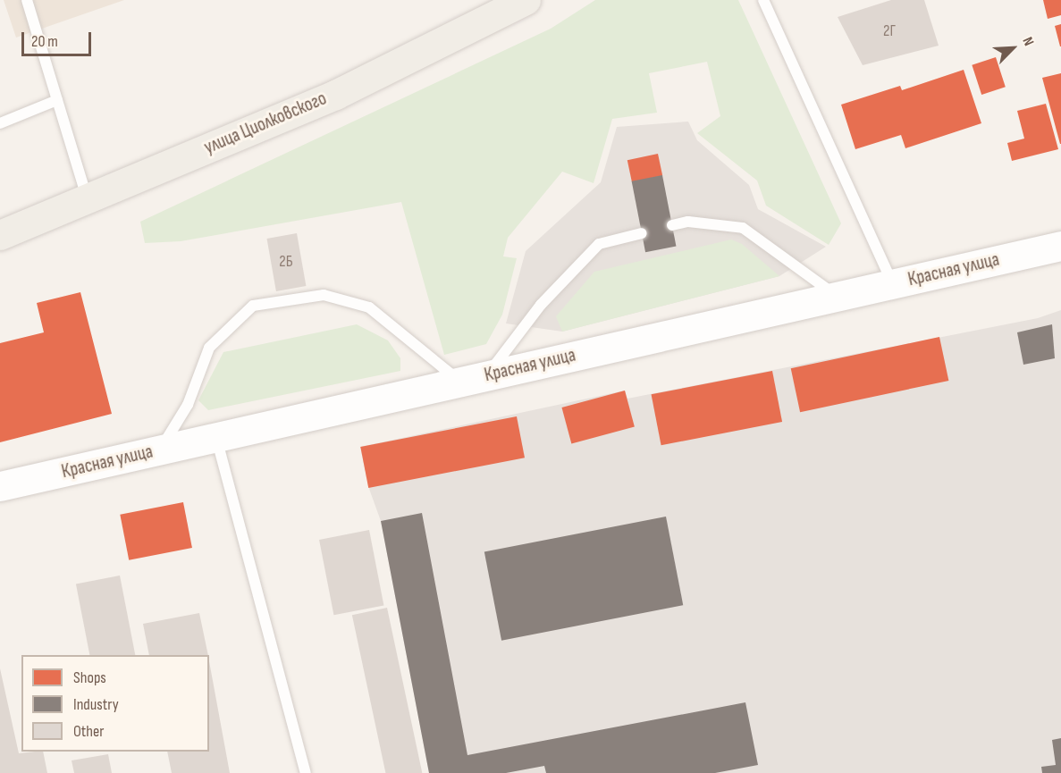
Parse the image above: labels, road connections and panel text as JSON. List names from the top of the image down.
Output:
{
  "streets": {
    "main road": ["улица Циолковского", "Красная улица"]
  },
  "house_numbers": ["2Г", "2Б"],
  "legend": ["Shops", "Industry", "Other"],
  "scale_bar": "20 m",
  "north": "top right"
}
